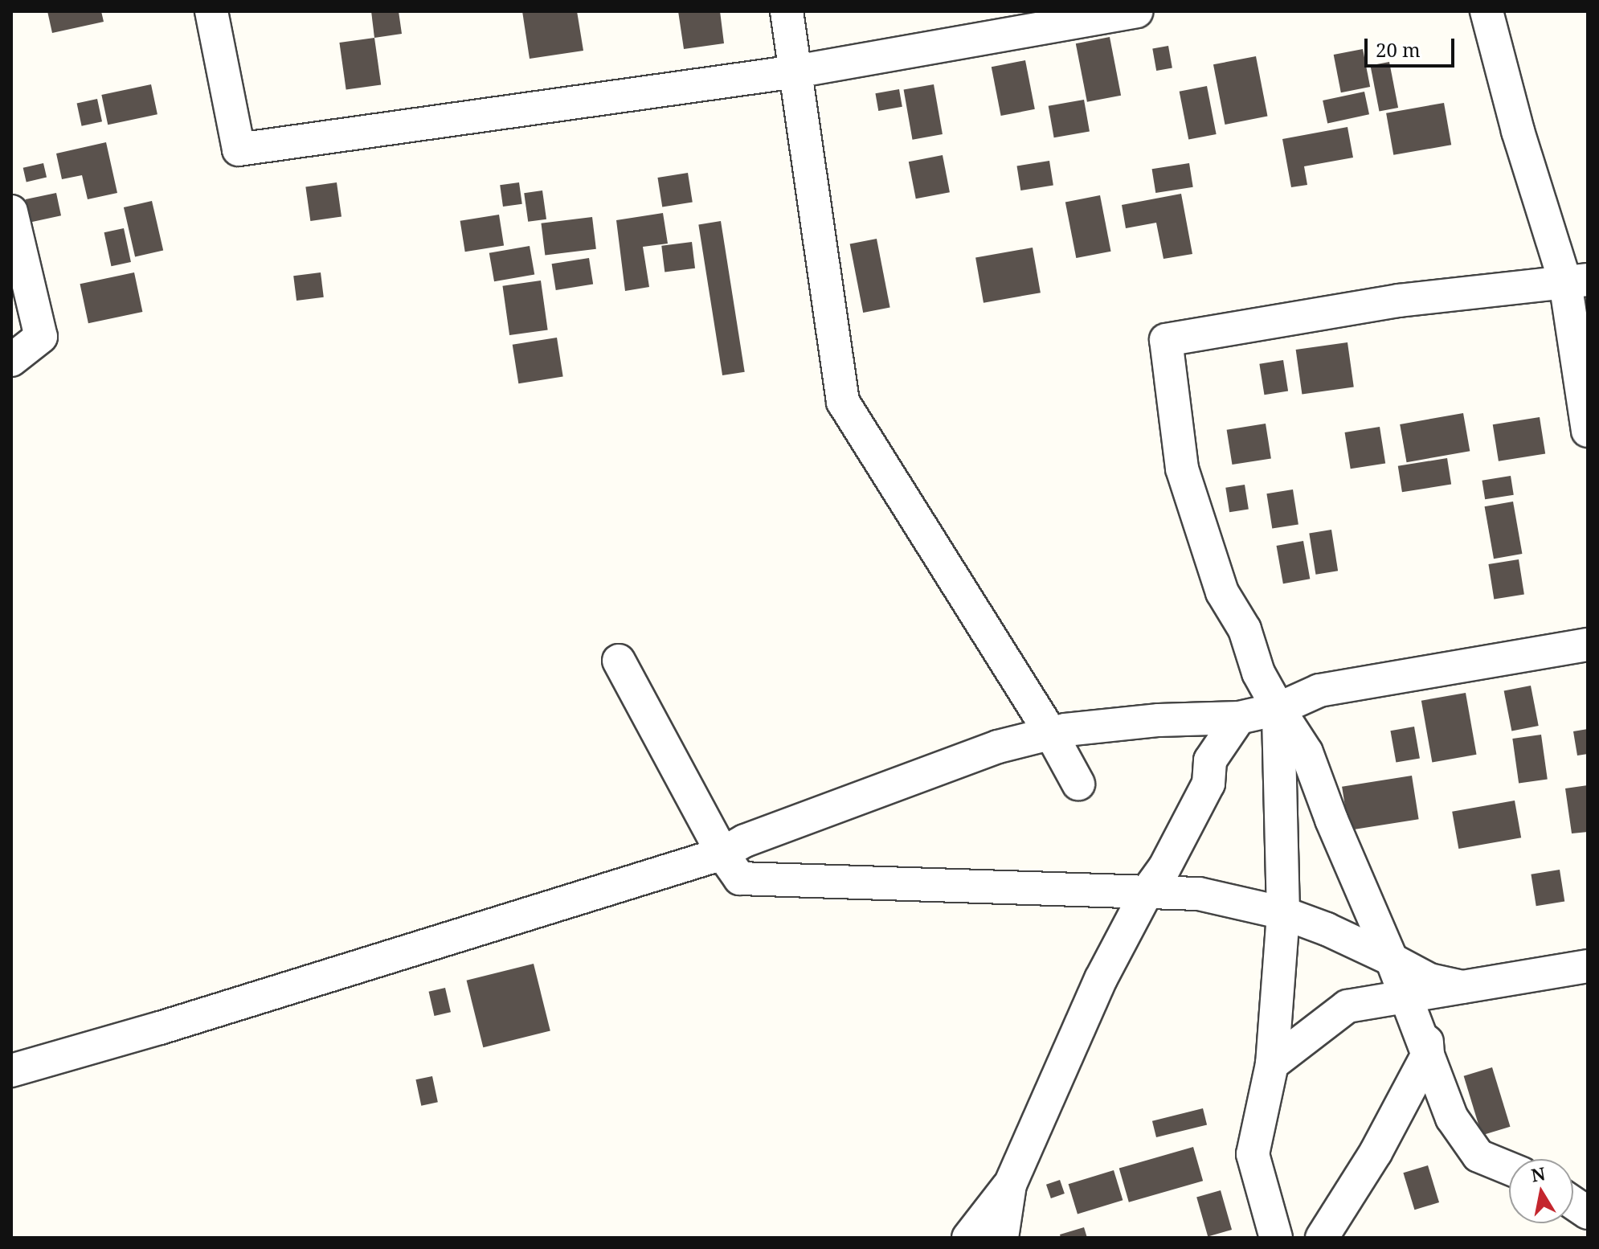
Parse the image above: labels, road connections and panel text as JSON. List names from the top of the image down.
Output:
{
  "scale_bar": "20 m",
  "north": "top"
}
